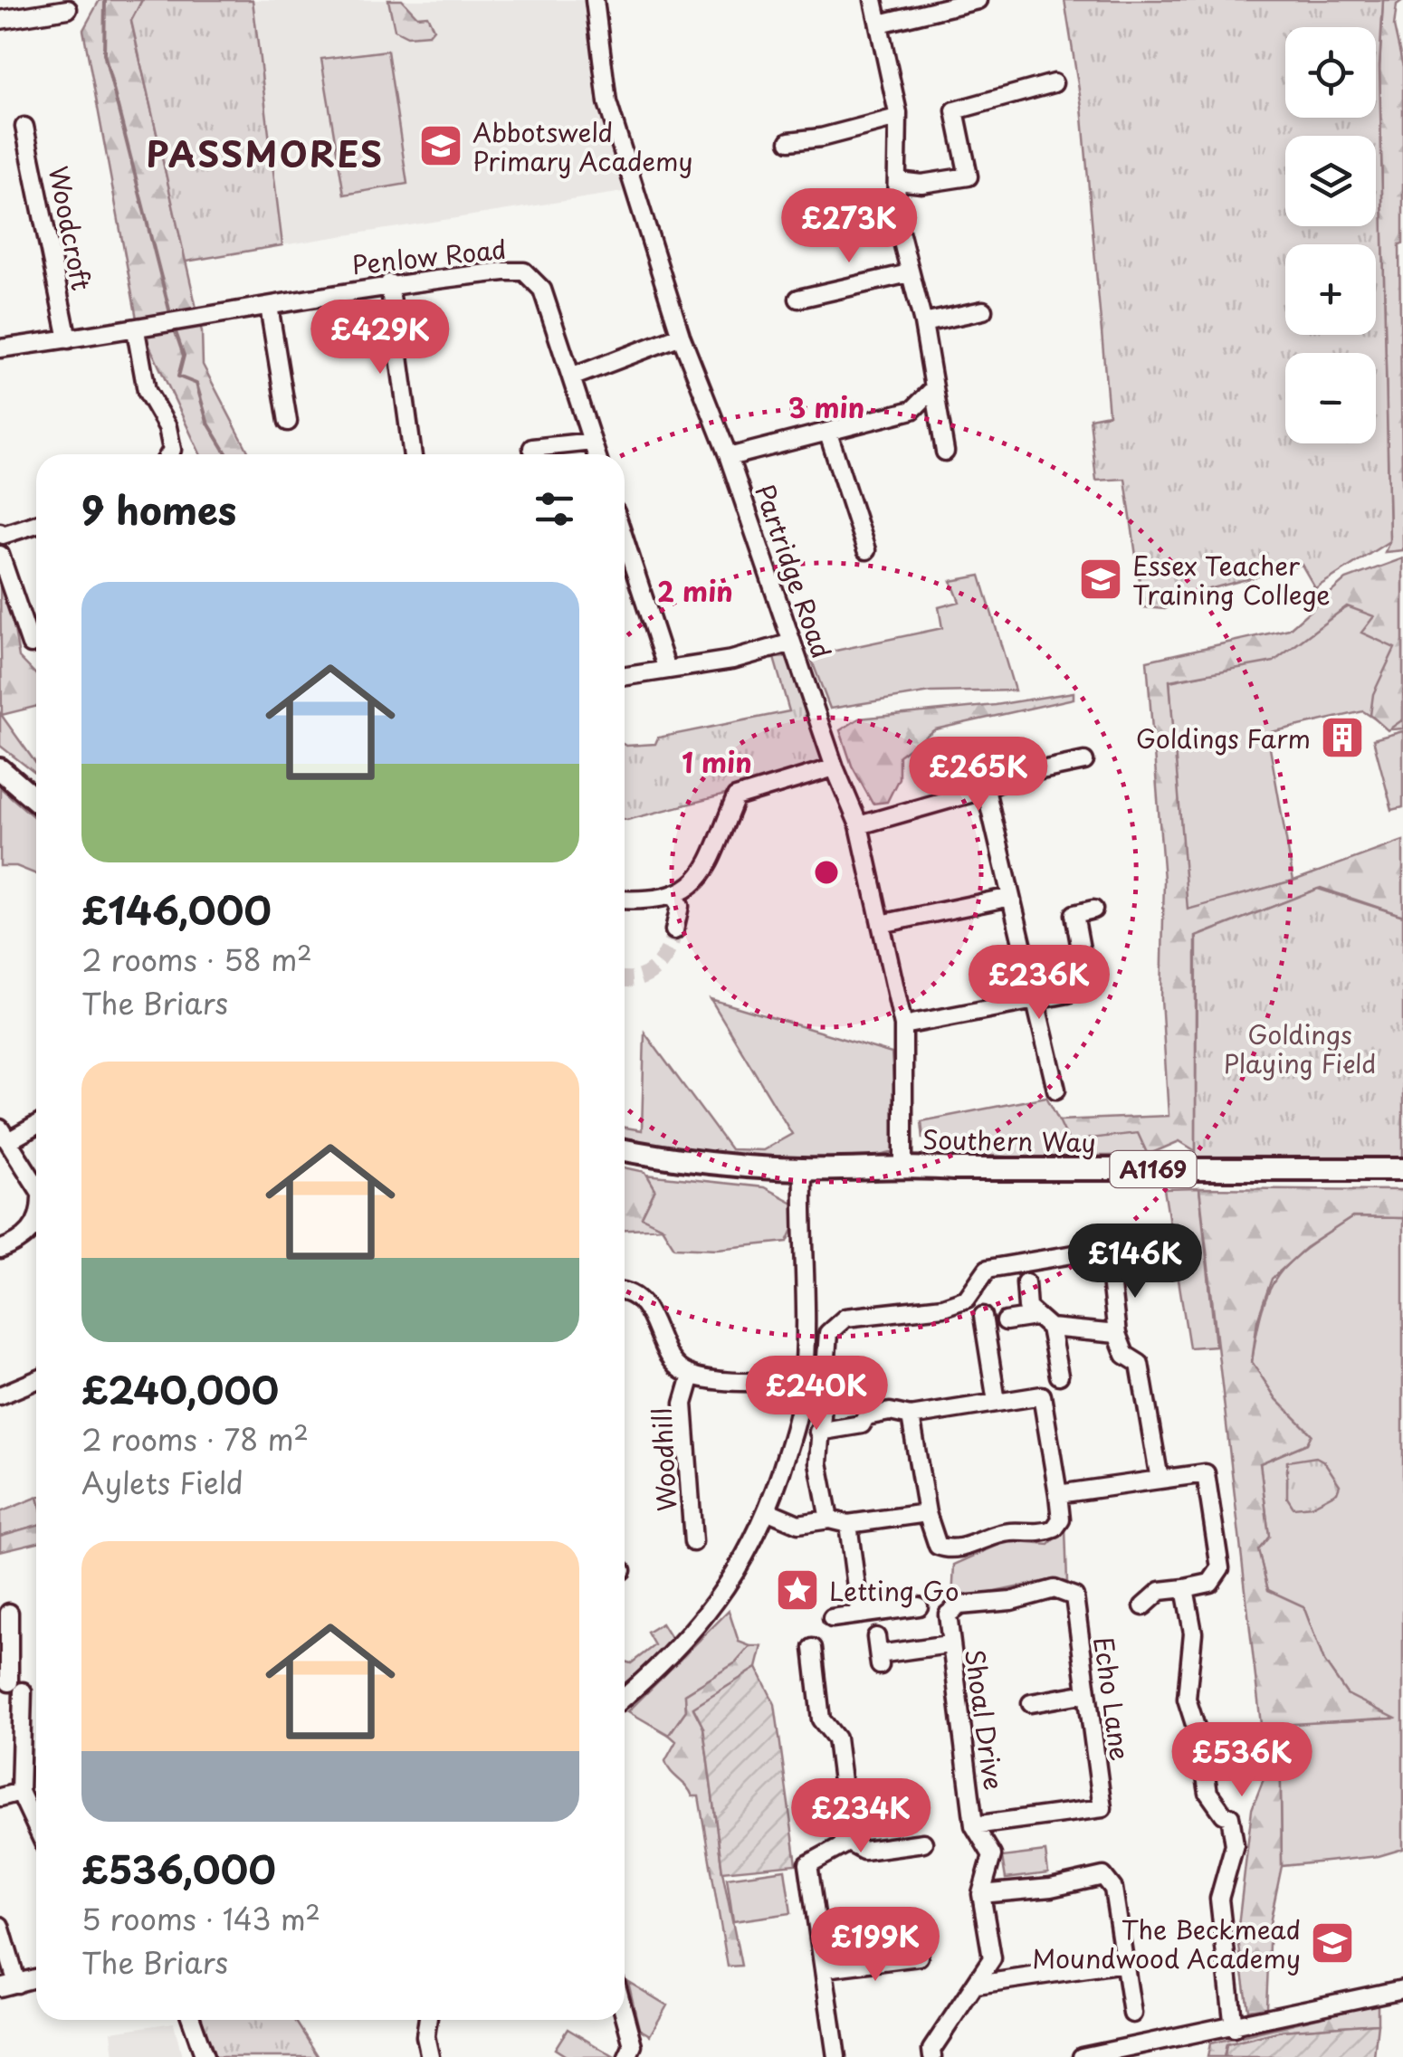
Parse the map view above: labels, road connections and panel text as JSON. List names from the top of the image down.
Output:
{
  "streets": {
    "main road": ["Southern Way", "A1169"],
    "street": [
      "Woodcroft",
      "Penlow Road",
      "Partridge Road",
      "Woodhill",
      "Echo Lane",
      "Shoal Drive"
    ]
  },
  "crossings": [
    ["Woodcroft", "Penlow Road"],
    ["Partridge Road", "Southern Way"],
    ["Echo Lane", "Shoal Drive"]
  ],
  "districts": ["PASSMORES"],
  "parks": ["Goldings Playing Field"],
  "places": {
    "school or university": ["Abbotsweld Primary Academy", "Essex Teacher Training College", "The Beckmead Moundwood Academy"],
    "building": ["Goldings Farm"],
    "place": ["Letting Go"]
  },
  "page": {
    "map_buttons": ["+", "−"],
    "price": [
      "£273K",
      "£429K",
      "£265K",
      "£236K",
      "£146K",
      "£240K",
      "£536K",
      "£234K",
      "£199K"
    ],
    "heading": "9 homes",
    "list": [
      {
        "name": "£146,000",
        "note": "2 rooms · 58 m² · The Briars"
      },
      {
        "name": "£240,000",
        "note": "2 rooms · 78 m² · Aylets Field"
      },
      {
        "name": "£536,000",
        "note": "5 rooms · 143 m² · The Briars"
      }
    ]
  },
  "rings": ["3 min", "2 min", "1 min"]
}
